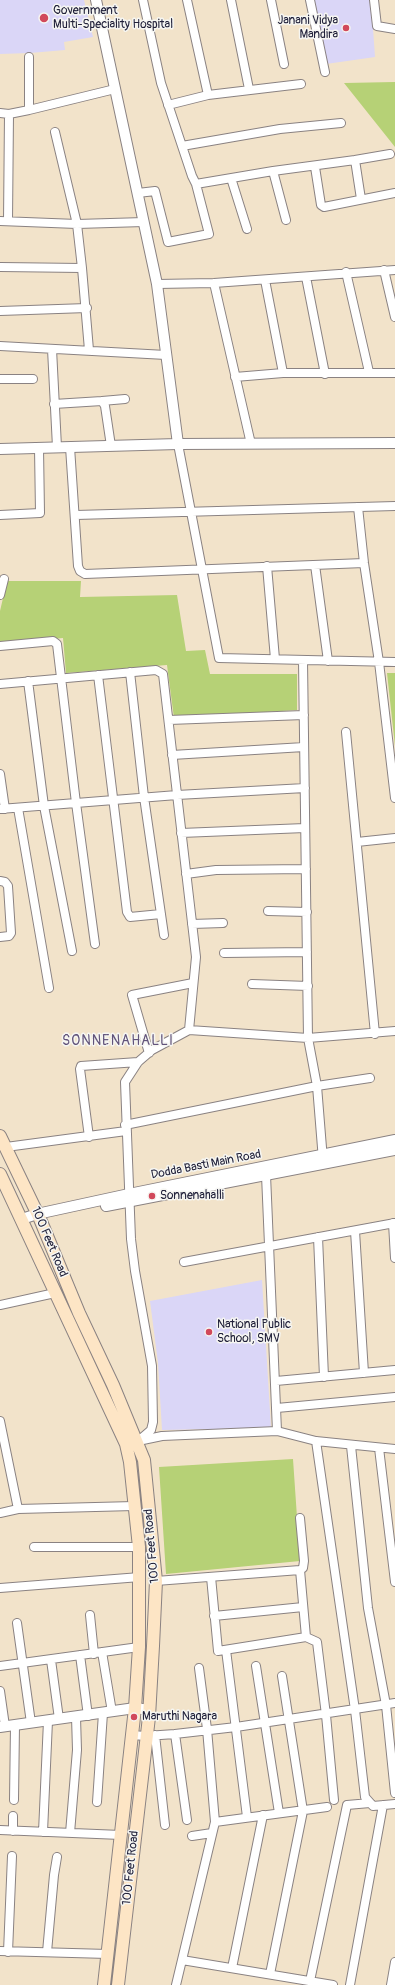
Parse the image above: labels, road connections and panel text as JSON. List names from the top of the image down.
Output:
{
  "streets": {
    "main road": ["100 Feet Road"],
    "street": ["Dodda Basti Main Road"]
  },
  "crossings": [
    ["Dodda Basti Main Road", "100 Feet Road"]
  ],
  "districts": ["SONNENAHALLI"],
  "places": [
    "Government Multi-Speciality Hospital",
    "Janani Vidya Mandira",
    "Sonnenahalli",
    "National Public School, SMV",
    "Maruthi Nagara"
  ]
}
